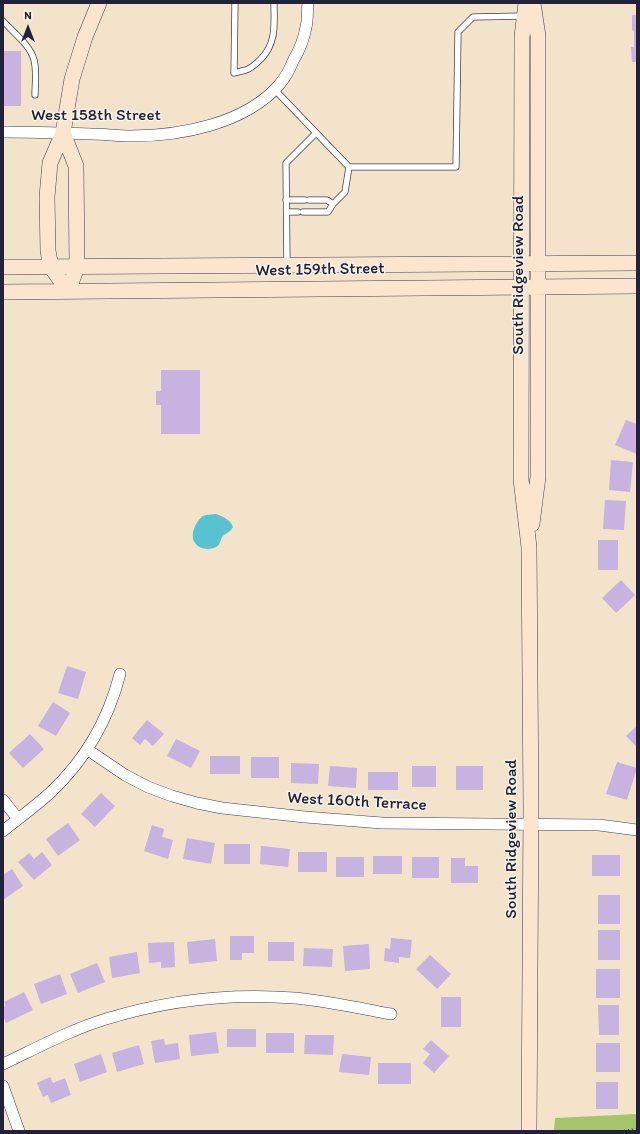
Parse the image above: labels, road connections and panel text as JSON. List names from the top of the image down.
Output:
{
  "streets": {
    "main road": ["West 159th Street", "South Ridgeview Road"],
    "street": ["West 158th Street", "West 160th Terrace"]
  },
  "crossings": [
    ["West 159th Street", "South Ridgeview Road"],
    ["South Ridgeview Road", "West 160th Terrace"]
  ],
  "north": "top"
}
